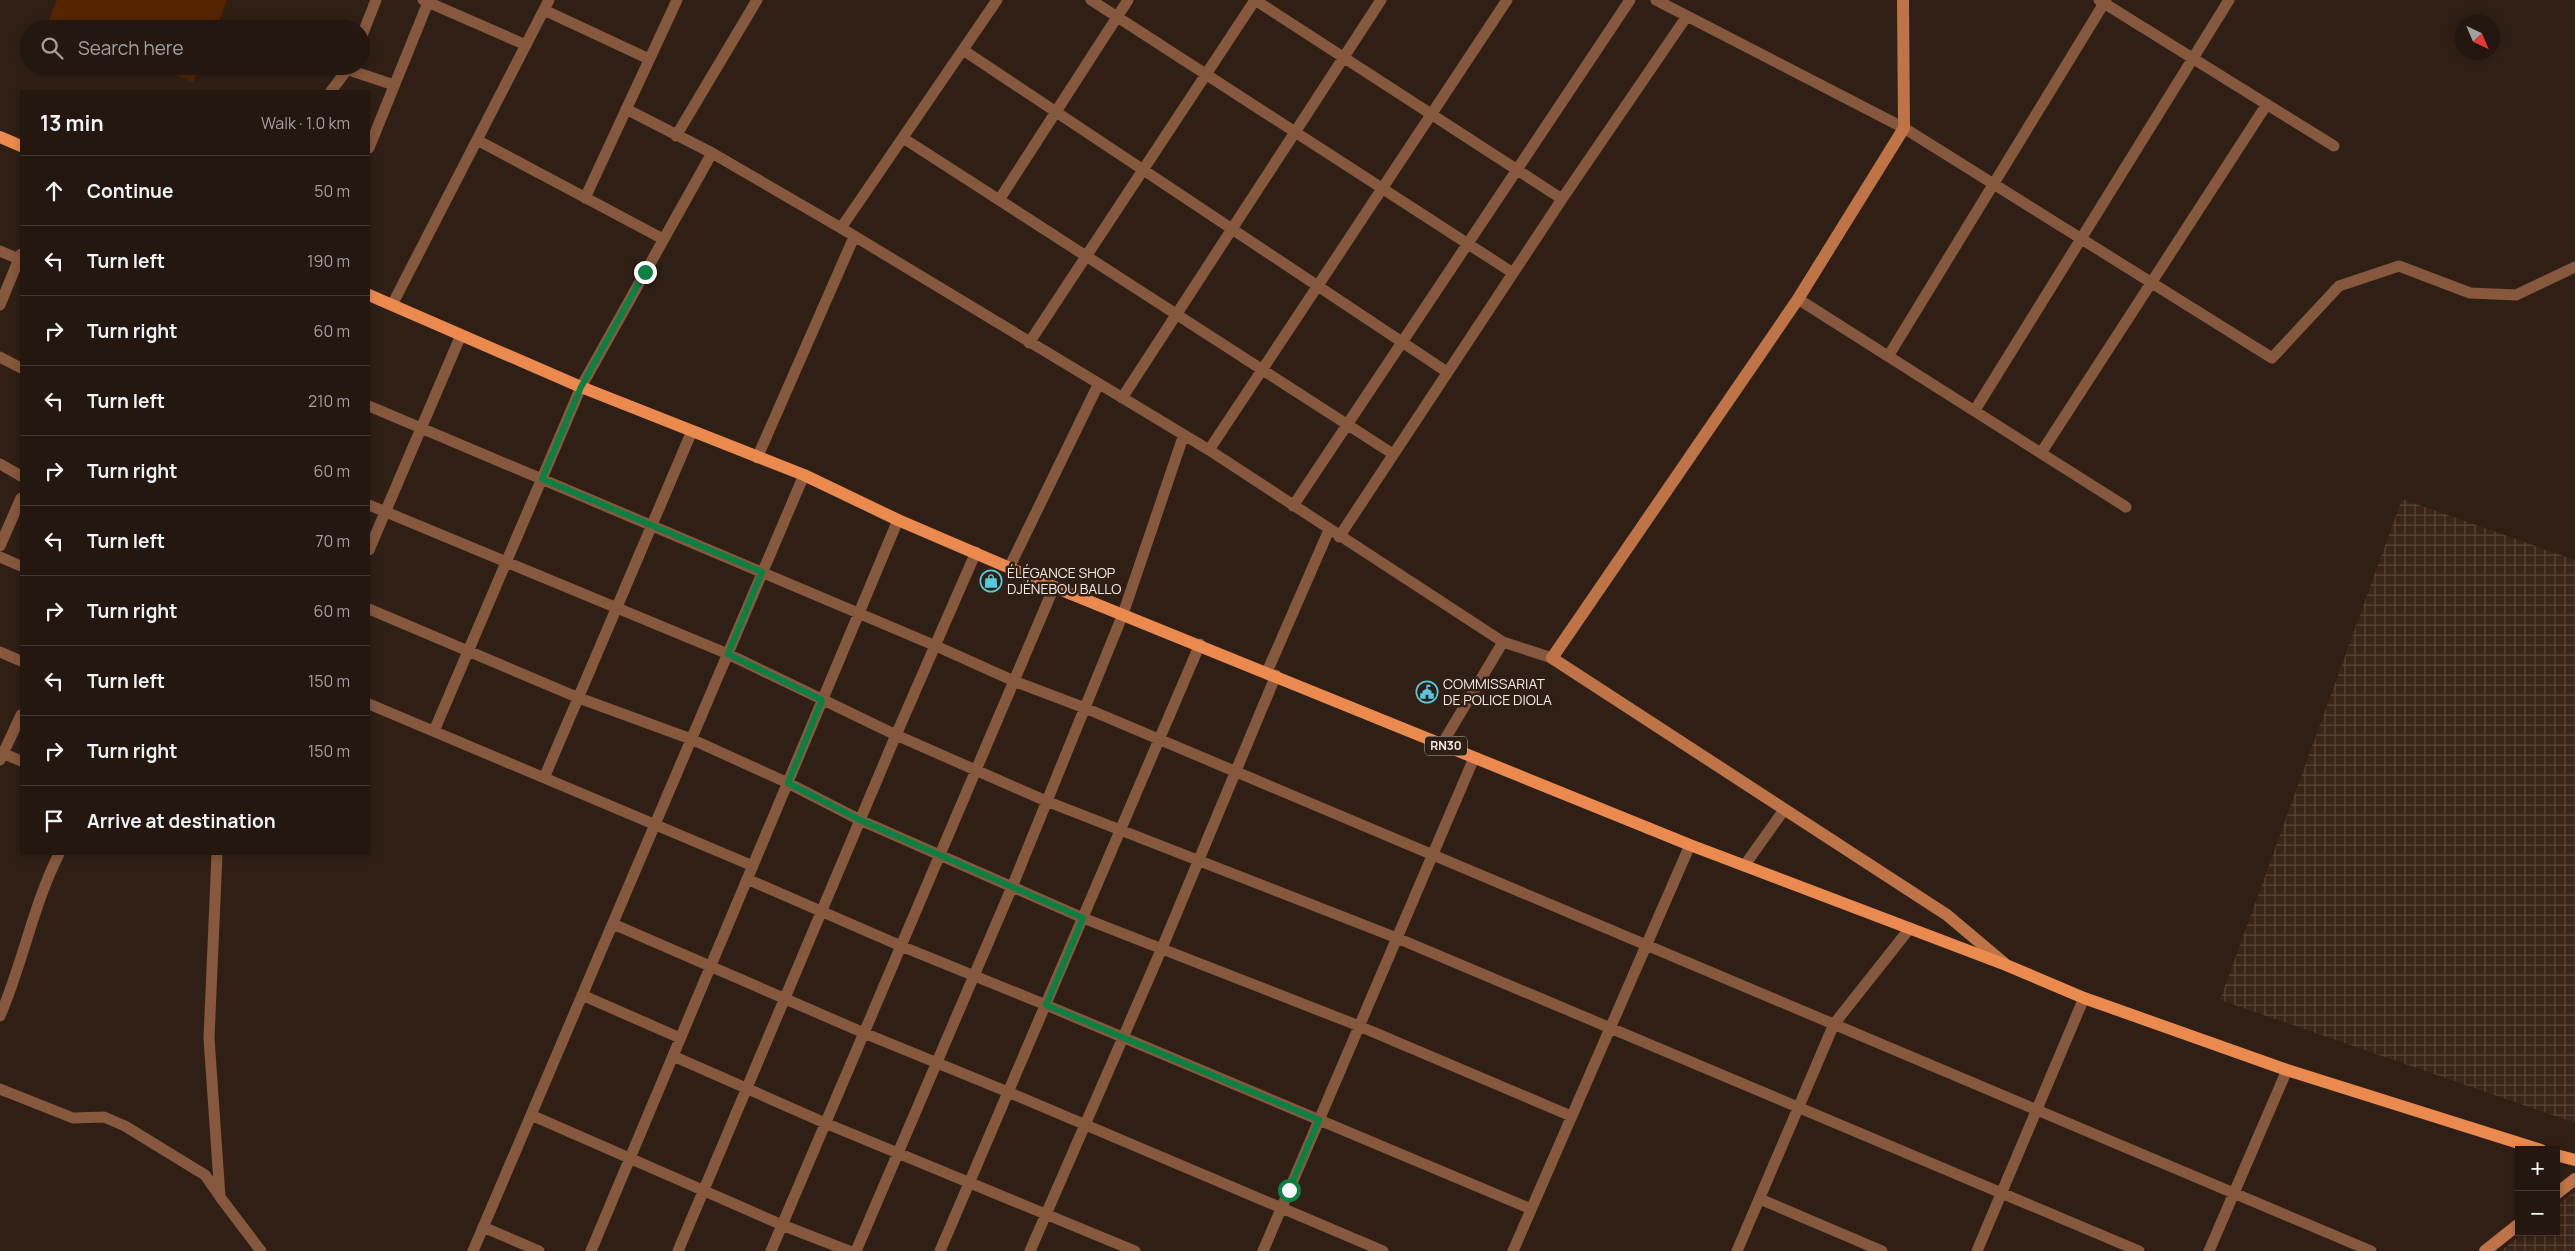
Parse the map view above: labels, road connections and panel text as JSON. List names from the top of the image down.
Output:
{
  "streets": {
    "main road": ["RN30"]
  },
  "places": {
    "shop": ["ÉLÉGANCE SHOP DJÉNEBOU BALLO"],
    "public building": ["COMMISSARIAT DE POLICE DIOLA"]
  },
  "north": "bottom right",
  "page": {
    "search": "Search here",
    "heading": ["13 min", "Walk · 1.0 km"],
    "list": [
      ["Continue", "50 m"],
      ["Turn left", "190 m"],
      ["Turn right", "60 m"],
      ["Turn left", "210 m"],
      ["Turn right", "60 m"],
      ["Turn left", "70 m"],
      ["Turn right", "60 m"],
      ["Turn left", "150 m"],
      ["Turn right", "150 m"],
      "Arrive at destination"
    ],
    "map_buttons": ["+", "−"]
  }
}
